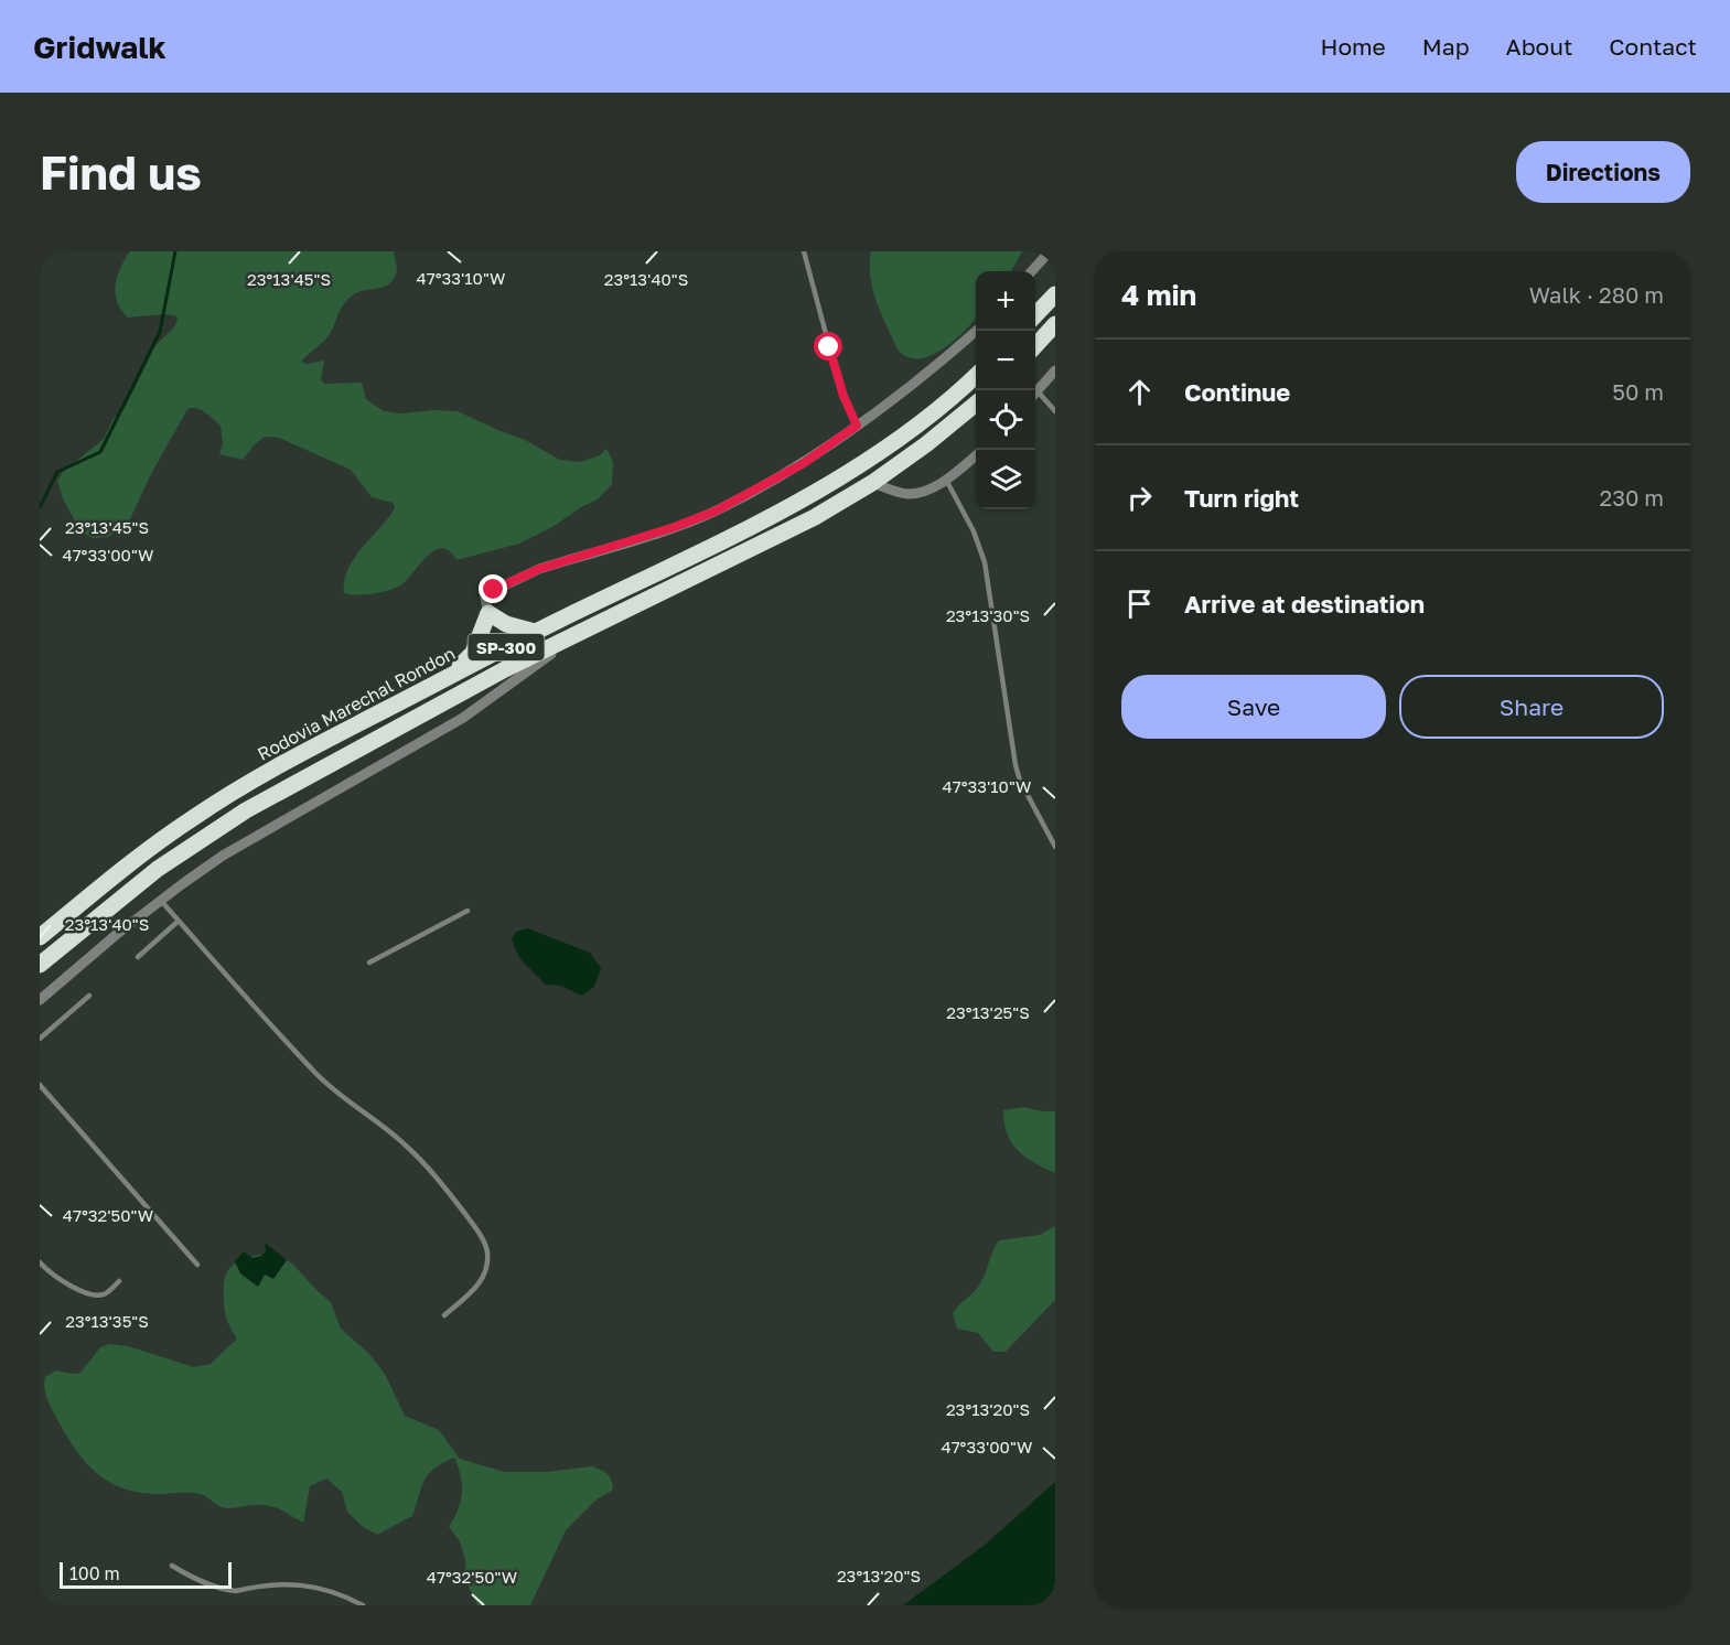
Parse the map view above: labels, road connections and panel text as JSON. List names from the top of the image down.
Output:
{
  "streets": {
    "highway": ["SP-300", "Rodovia Marechal Rondon"]
  },
  "scale_bar": "100 m",
  "page": {
    "header": "Gridwalk",
    "nav": [
      "Home",
      "Map",
      "About",
      "Contact"
    ],
    "buttons": [
      "Directions",
      ["Save", "Share"]
    ],
    "title": "Find us",
    "heading": ["4 min", "Walk · 280 m"],
    "map_buttons": ["+", "−"],
    "list": [
      ["Continue", "50 m"],
      ["Turn right", "230 m"],
      "Arrive at destination"
    ],
    "scale": "100 m"
  },
  "coordinates": [
    "47°33'10\"W",
    "23°13'45\"S",
    "23°13'40\"S",
    "47°33'00\"W",
    "23°13'30\"S",
    "23°13'25\"S",
    "47°32'50\"W",
    "23°13'35\"S",
    "23°13'20\"S"
  ]
}
